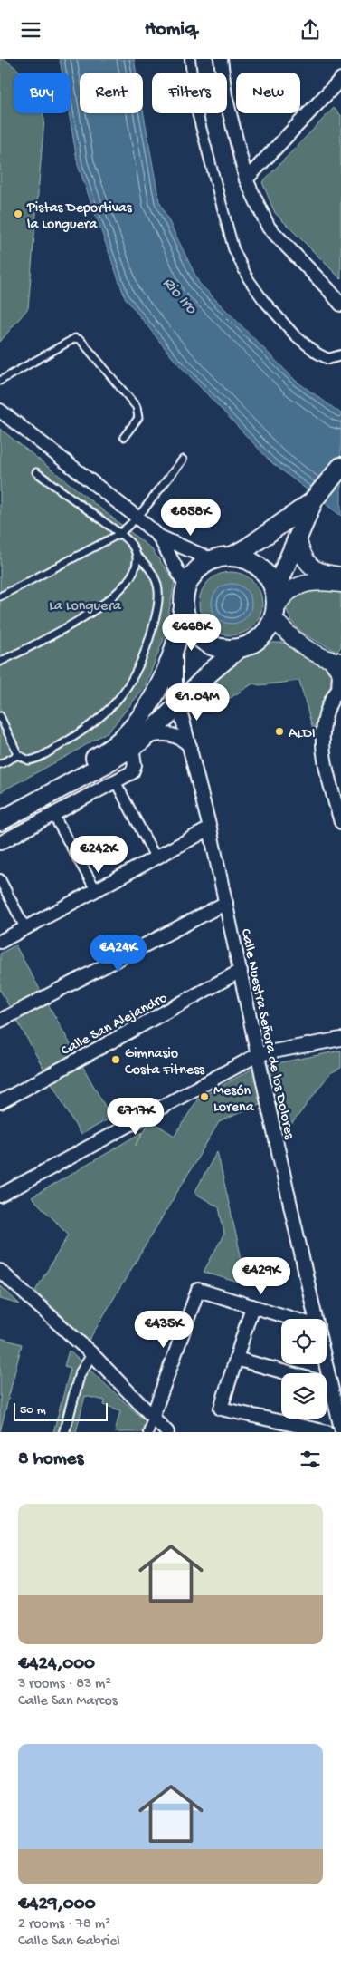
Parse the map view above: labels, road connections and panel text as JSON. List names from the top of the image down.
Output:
{
  "streets": {
    "street": ["Calle San Alejandro", "Calle Nuestra Señora de los Dolores"]
  },
  "crossings": [
    ["Calle San Alejandro", "Calle Nuestra Señora de los Dolores"]
  ],
  "water": ["Rio Iro"],
  "parks": ["La Longuera"],
  "places": [
    "Pistas Deportivas la Longuera",
    "ALDI",
    "Gimnasio Costa Fitness",
    "Mesón Lorena"
  ],
  "scale_bar": "50 m",
  "page": {
    "header": "Homiq",
    "chip": [
      "Buy",
      "Rent",
      "Filters",
      "New"
    ],
    "price": [
      "€858K",
      "€668K",
      "€1.04M",
      "€242K",
      "€424K",
      "€717K",
      "€429K",
      "€435K"
    ],
    "scale": "50 m",
    "heading": "8 homes",
    "list": [
      {
        "name": "€424,000",
        "note": "3 rooms · 83 m² · Calle San Marcos"
      },
      {
        "name": "€429,000",
        "note": "2 rooms · 78 m² · Calle San Gabriel"
      }
    ]
  }
}
